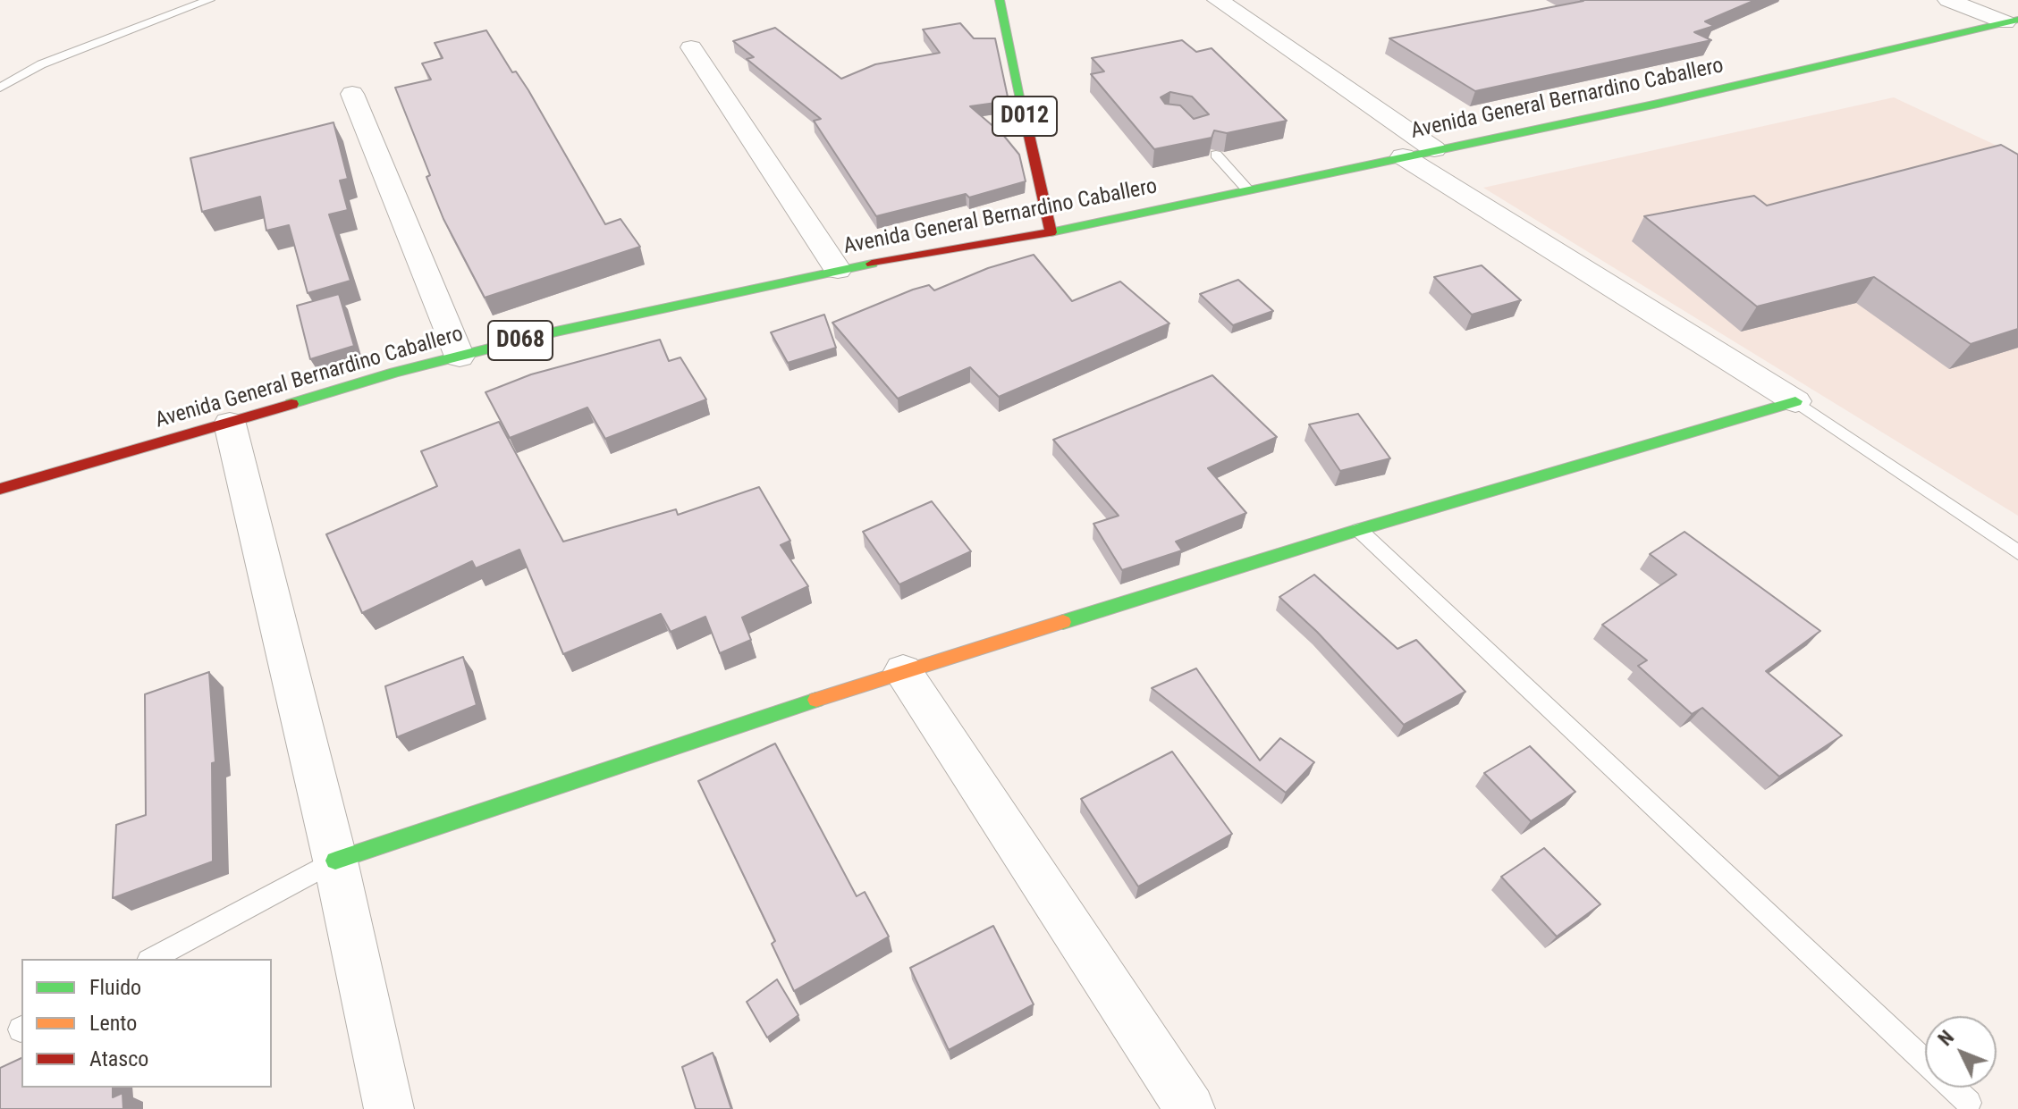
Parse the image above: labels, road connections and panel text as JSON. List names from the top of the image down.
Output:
{
  "streets": {
    "main road": ["Avenida General Bernardino Caballero", "D012", "D068"]
  },
  "crossings": [
    ["Avenida General Bernardino Caballero", "D012"]
  ],
  "legend": ["Fluido", "Lento", "Atasco"],
  "north": "top left"
}
